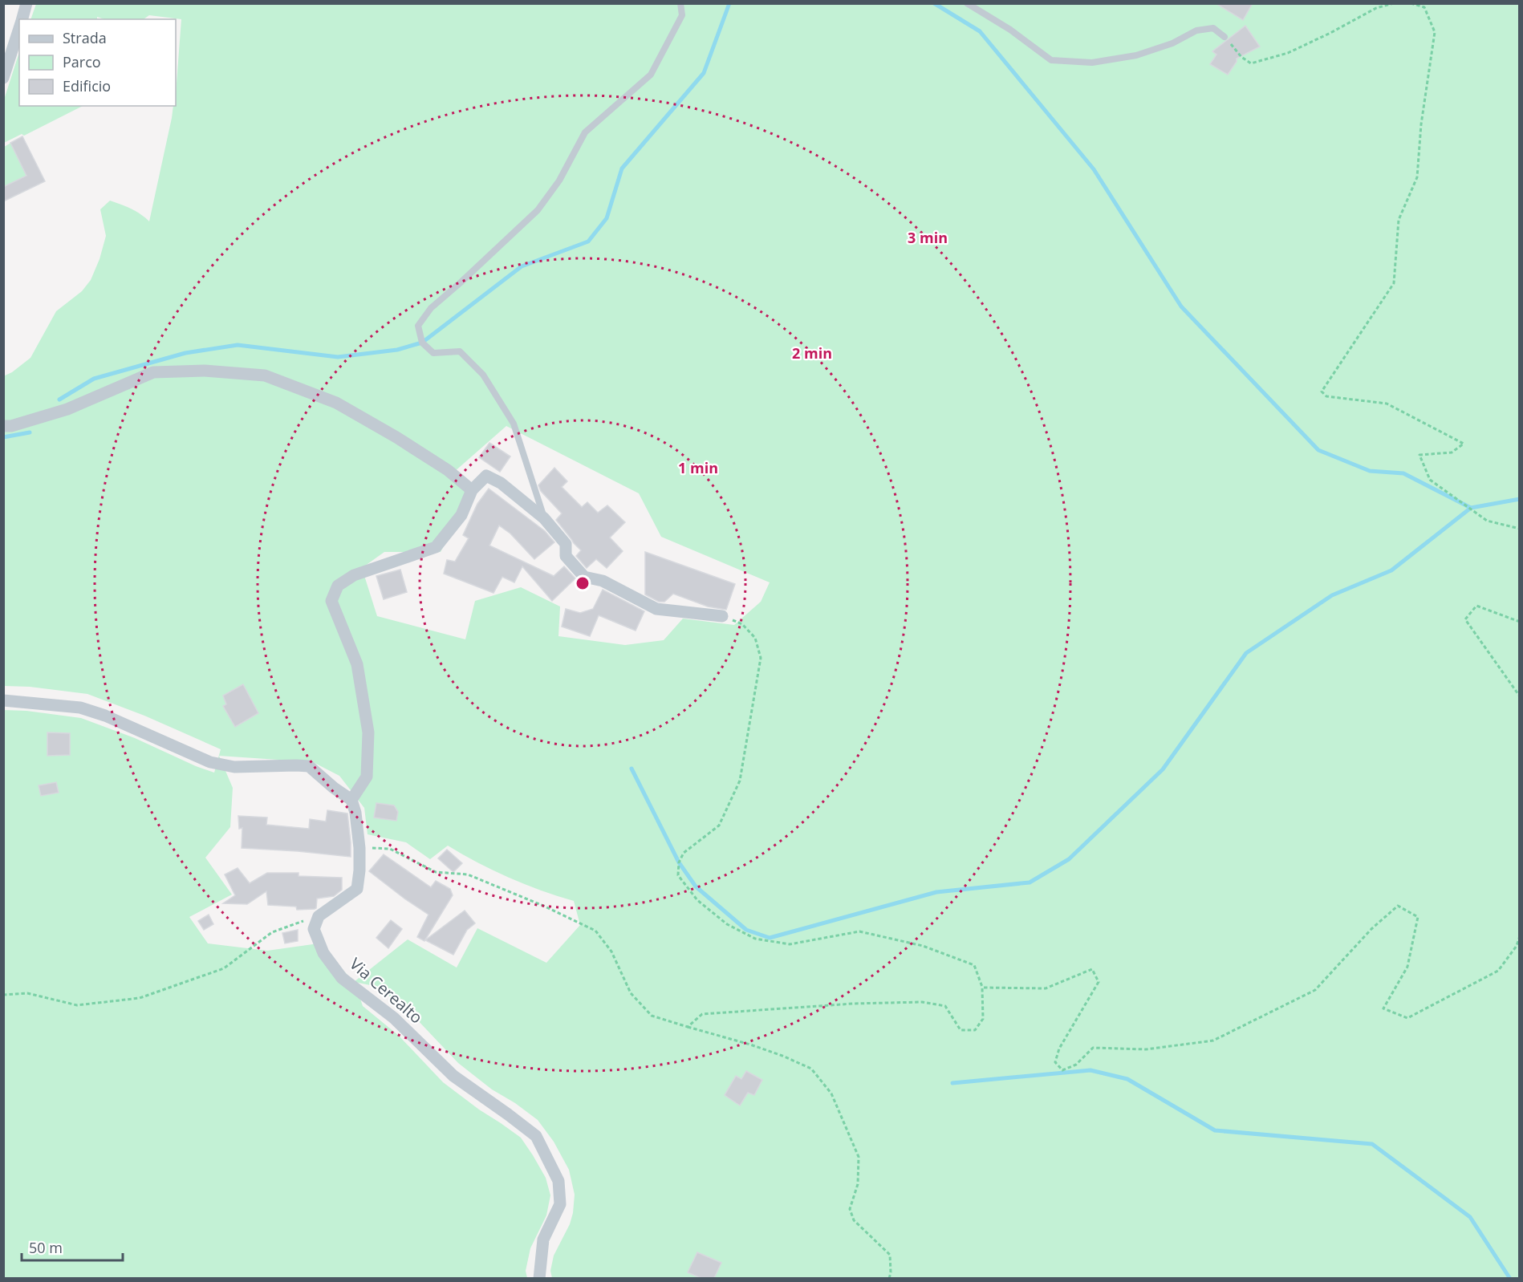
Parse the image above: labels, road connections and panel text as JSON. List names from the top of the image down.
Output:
{
  "streets": {
    "street": ["Via Cerealto"]
  },
  "legend": ["Strada", "Parco", "Edificio"],
  "scale_bar": "50 m",
  "rings": ["3 min", "2 min", "1 min"]
}
